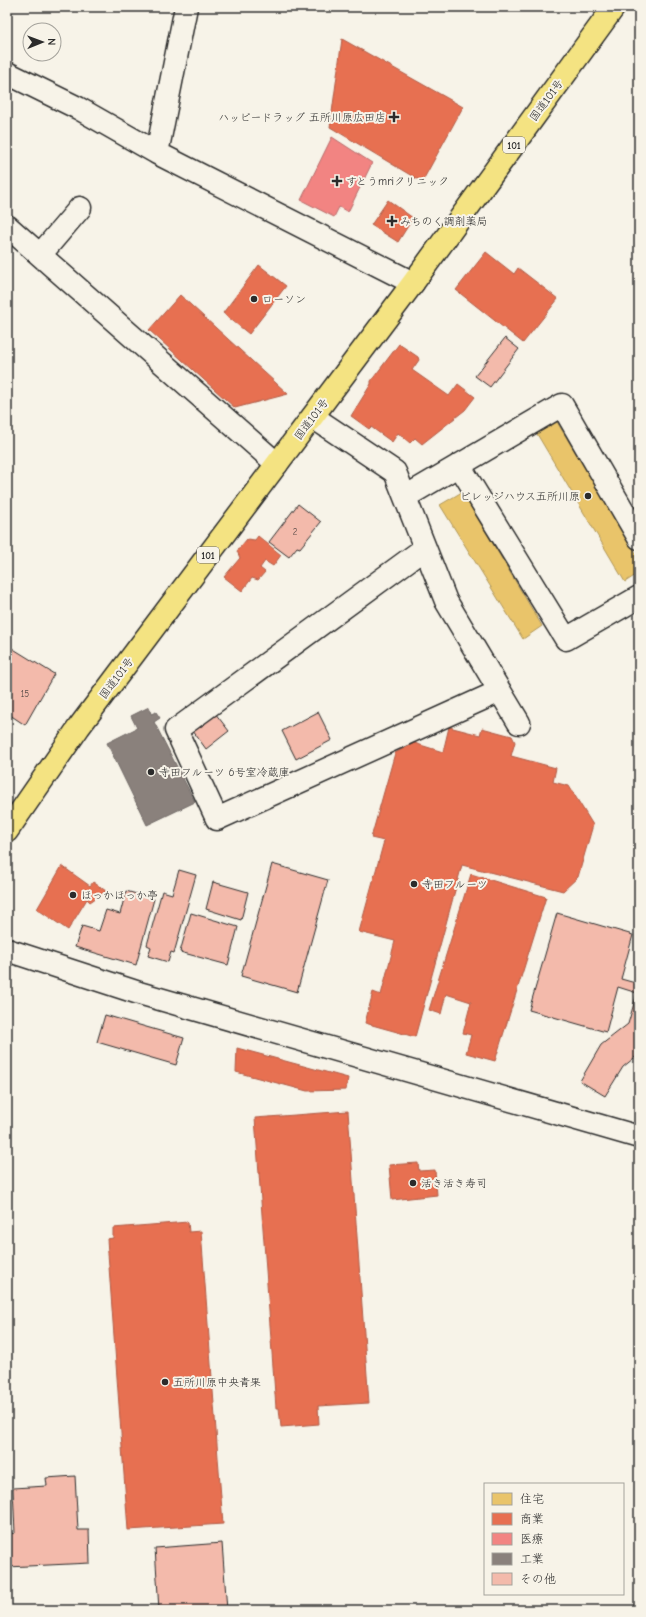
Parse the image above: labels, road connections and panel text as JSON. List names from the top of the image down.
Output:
{
  "streets": {
    "highway": ["国道101号", "101"]
  },
  "places": {
    "health": ["ハッピードラッグ 五所川原広田店", "すとうmriクリニック", "みちのく調剤薬局"],
    "other": [
      "ローソン",
      "ビレッジハウス五所川原",
      "寺田フルーツ 6号室冷蔵庫",
      "寺田フルーツ",
      "ほっかほっか亭",
      "活き活き寿司",
      "五所川原中央青果"
    ]
  },
  "house_numbers": ["2", "15"],
  "legend": [
    "住宅",
    "商業",
    "医療",
    "工業",
    "その他"
  ],
  "north": "right"
}
